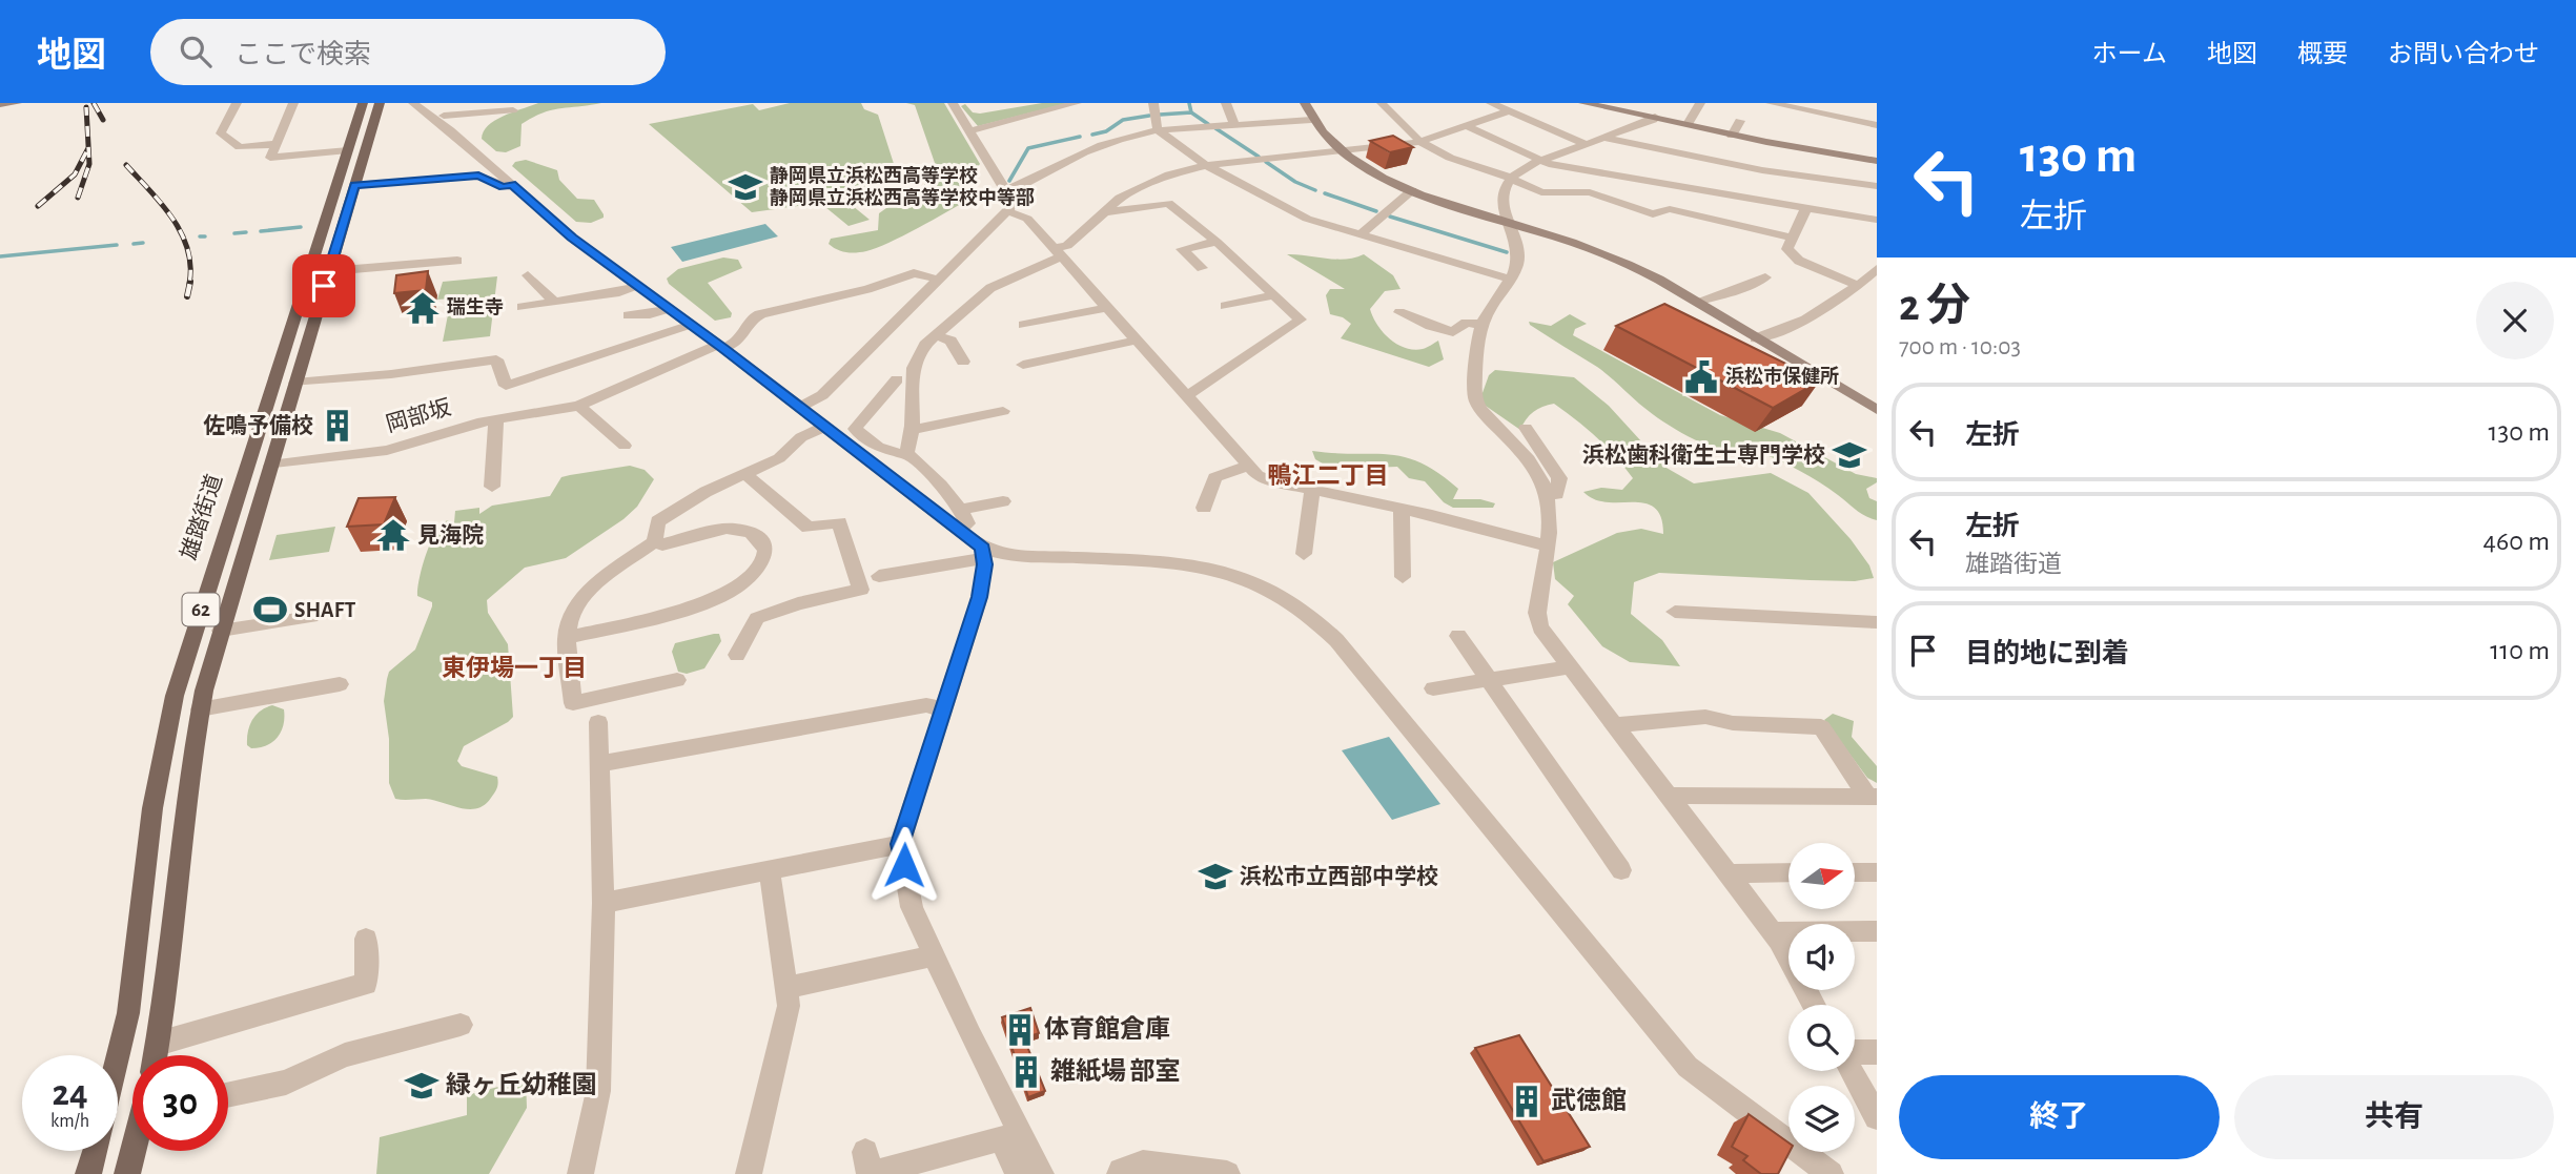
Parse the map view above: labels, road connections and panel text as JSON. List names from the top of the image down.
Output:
{
  "streets": {
    "main road": ["雄踏街道", "62"],
    "street": ["岡部坂"]
  },
  "crossings": [
    ["岡部坂", "62"]
  ],
  "districts": ["鴨江二丁目", "東伊場一丁目"],
  "places": {
    "school or university": [
      "静岡県立浜松西高等学校 静岡県立浜松西高等学校中等部",
      "浜松歯科衛生士専門学校",
      "浜松市立西部中学校",
      "緑ヶ丘幼稚園"
    ],
    "temple": ["瑞生寺", "見海院"],
    "public building": ["浜松市保健所"],
    "building": [
      "佐鳴予備校",
      "体育館倉庫",
      "雑紙場 部室",
      "武徳館"
    ],
    "sports": ["SHAFT"]
  },
  "north": "right",
  "page": {
    "header": "地図",
    "search": "ここで検索",
    "nav": [
      "ホーム",
      "地図",
      "概要",
      "お問い合わせ"
    ],
    "turn": ["130 m", "左折"],
    "heading": ["2 分", "700 m · 10:03"],
    "list": [
      {
        "name": "左折",
        "value": "130 m"
      },
      {
        "name": "左折",
        "note": "雄踏街道",
        "value": "460 m"
      },
      {
        "name": "目的地に到着",
        "value": "110 m"
      }
    ],
    "speed": "24 km/h",
    "limit": "30",
    "buttons": ["終了", "共有"]
  }
}
